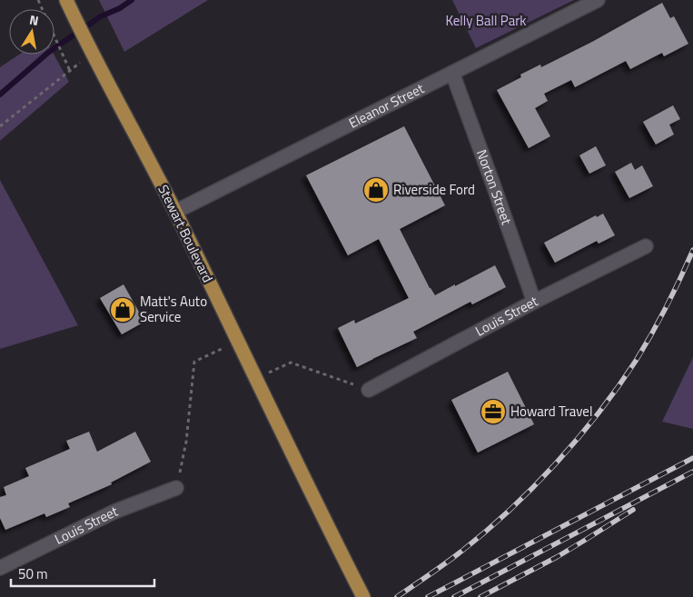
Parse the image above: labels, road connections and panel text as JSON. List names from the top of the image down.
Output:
{
  "streets": {
    "main road": ["Stewart Boulevard"],
    "street": ["Eleanor Street", "Norton Street", "Louis Street"]
  },
  "crossings": [
    ["Eleanor Street", "Norton Street"],
    ["Eleanor Street", "Stewart Boulevard"],
    ["Norton Street", "Louis Street"]
  ],
  "parks": ["Kelly Ball Park"],
  "places": {
    "shop": ["Riverside Ford", "Matt's Auto Service"],
    "office": ["Howard Travel"]
  },
  "scale_bar": "50 m",
  "north": "top"
}
